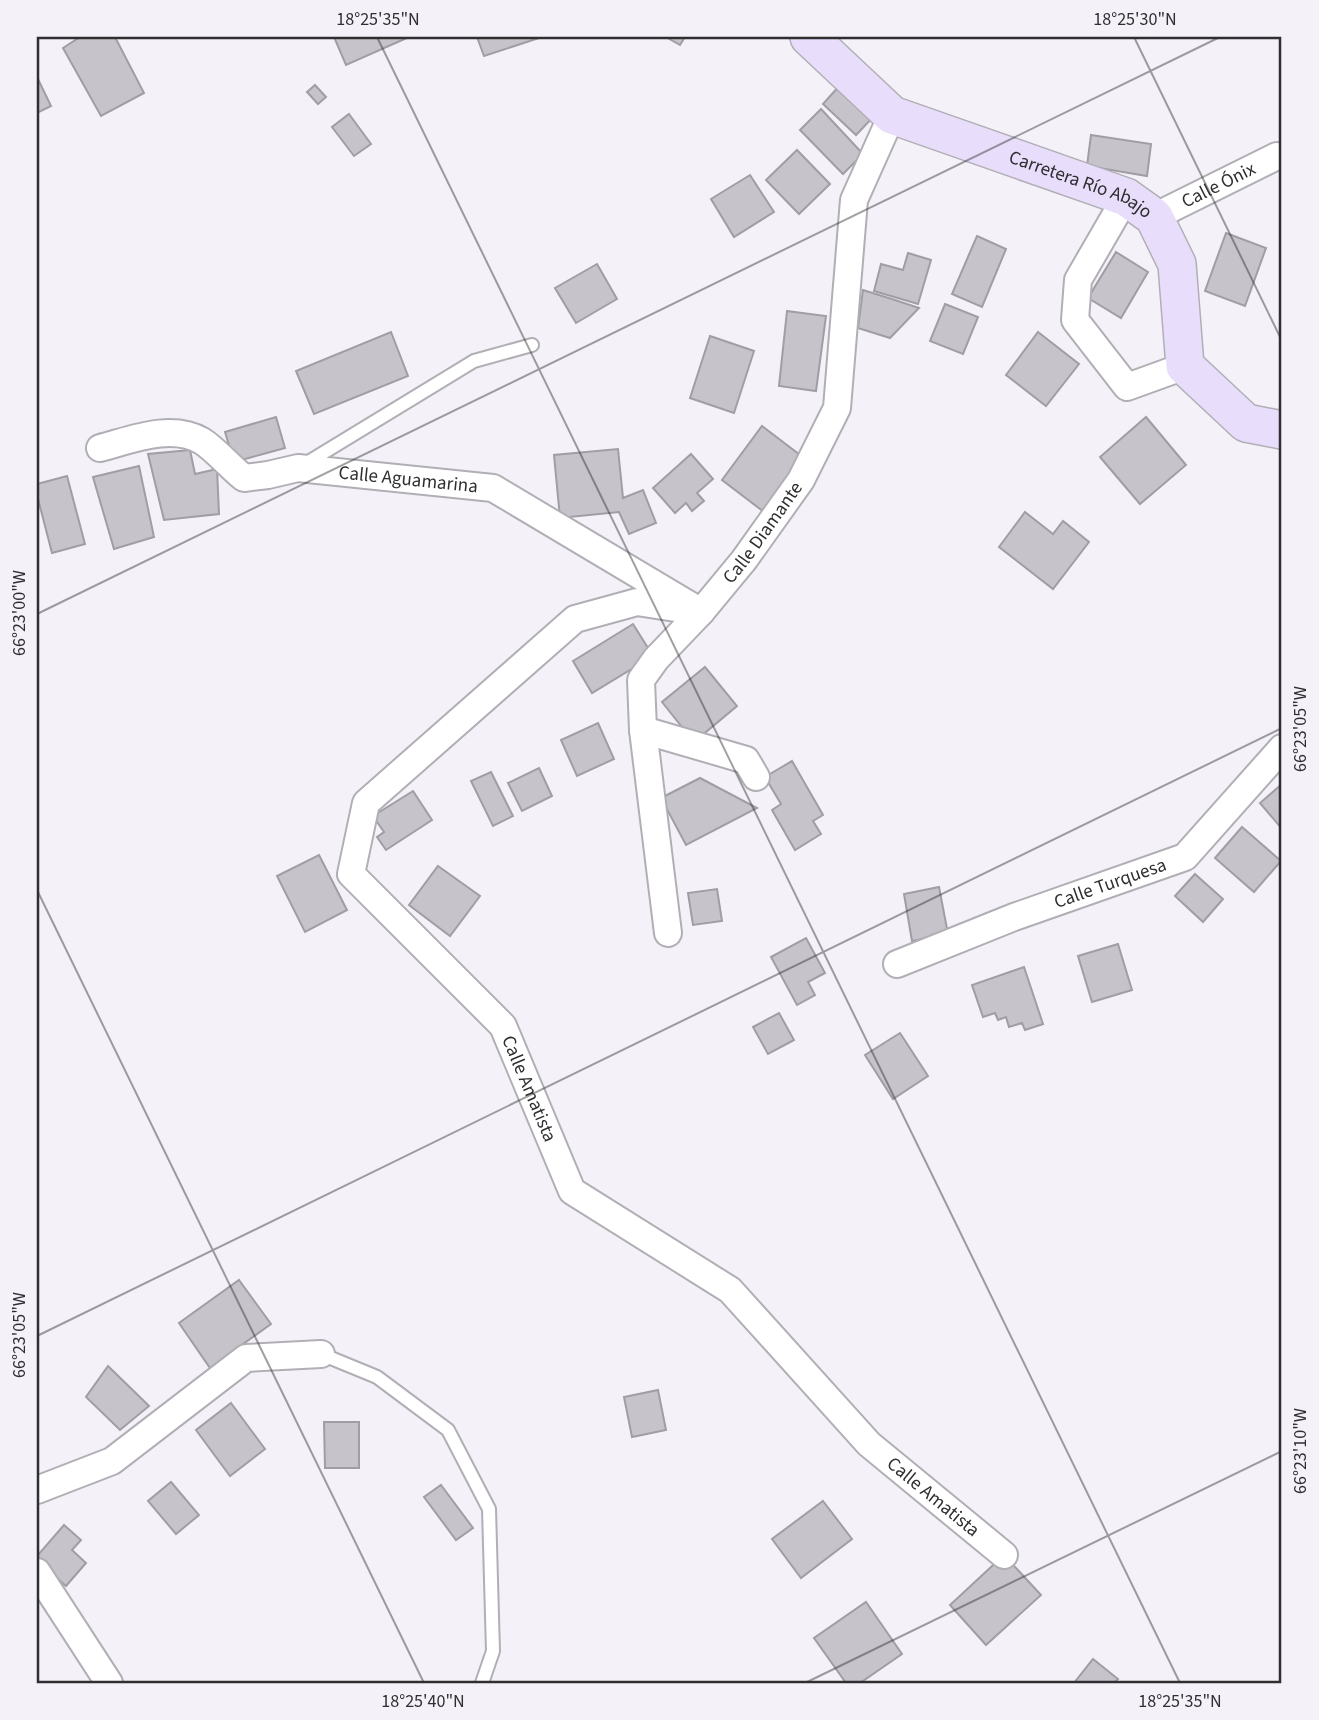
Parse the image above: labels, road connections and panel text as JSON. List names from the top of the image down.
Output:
{
  "streets": {
    "street": [
      "Calle Ónix",
      "Carretera Río Abajo",
      "Calle Aguamarina",
      "Calle Diamante",
      "Calle Turquesa",
      "Calle Amatista"
    ]
  },
  "crossings": [
    ["Calle Ónix", "Carretera Río Abajo"],
    ["Carretera Río Abajo", "Calle Diamante"],
    ["Calle Aguamarina", "Calle Diamante"],
    ["Calle Aguamarina", "Calle Amatista"],
    ["Calle Diamante", "Calle Amatista"]
  ],
  "coordinates": [
    "18°25'35\"N",
    "18°25'30\"N",
    "66°23'00\"W",
    "66°23'05\"W",
    "66°23'10\"W",
    "18°25'40\"N"
  ]
}
